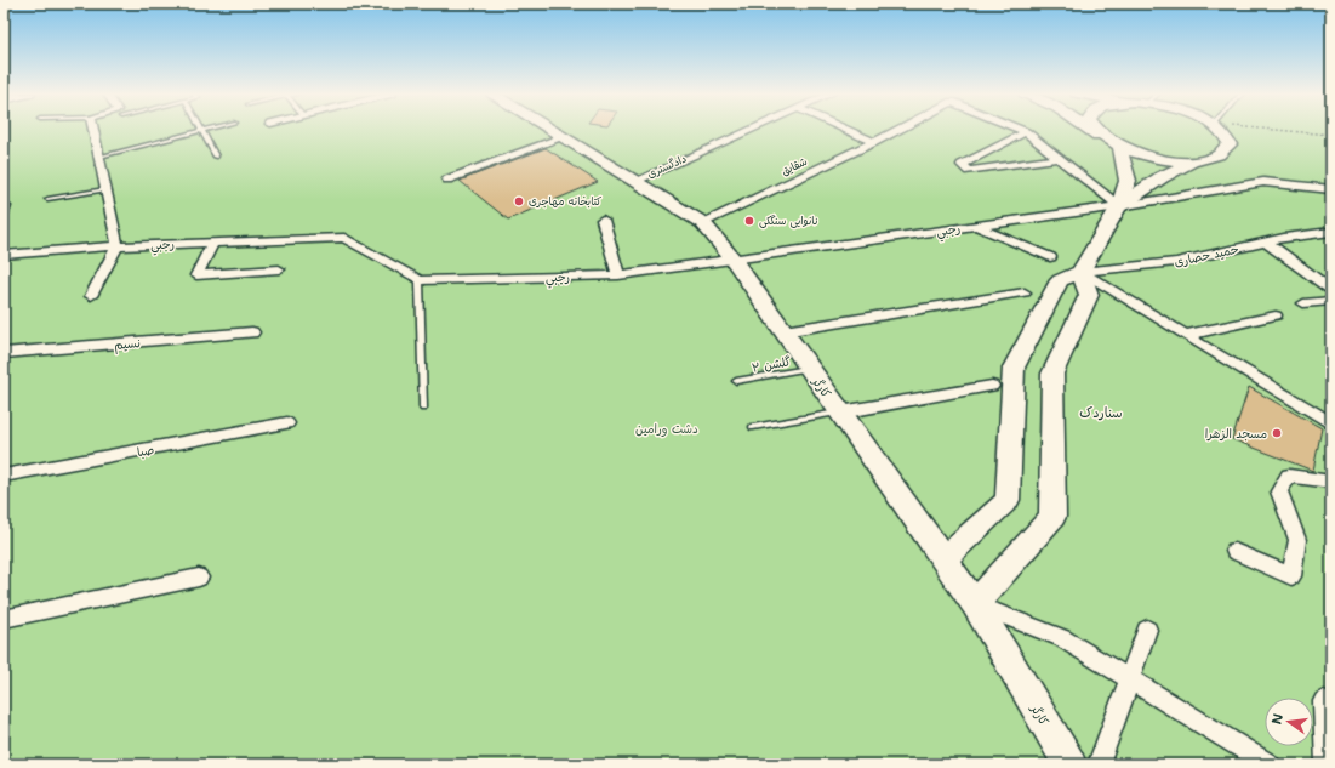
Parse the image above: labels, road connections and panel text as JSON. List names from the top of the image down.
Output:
{
  "streets": {
    "main road": ["کارگر"],
    "street": [
      "دادگستری",
      "شقايق",
      "رجبي",
      "حمید حصاری",
      "نسيم",
      "صبا"
    ],
    "lane": ["گلشن ۲"]
  },
  "crossings": [
    ["دادگستری", "کارگر"],
    ["شقايق", "رجبي"],
    ["شقايق", "کارگر"],
    ["رجبي", "کارگر"],
    ["گلشن ۲", "کارگر"]
  ],
  "districts": ["سناردک"],
  "parks": ["دشت ورامین"],
  "places": ["کتابخانه مهاجری", "نانوایی سنگکی", "مسجد الزهرا"],
  "north": "left"
}
